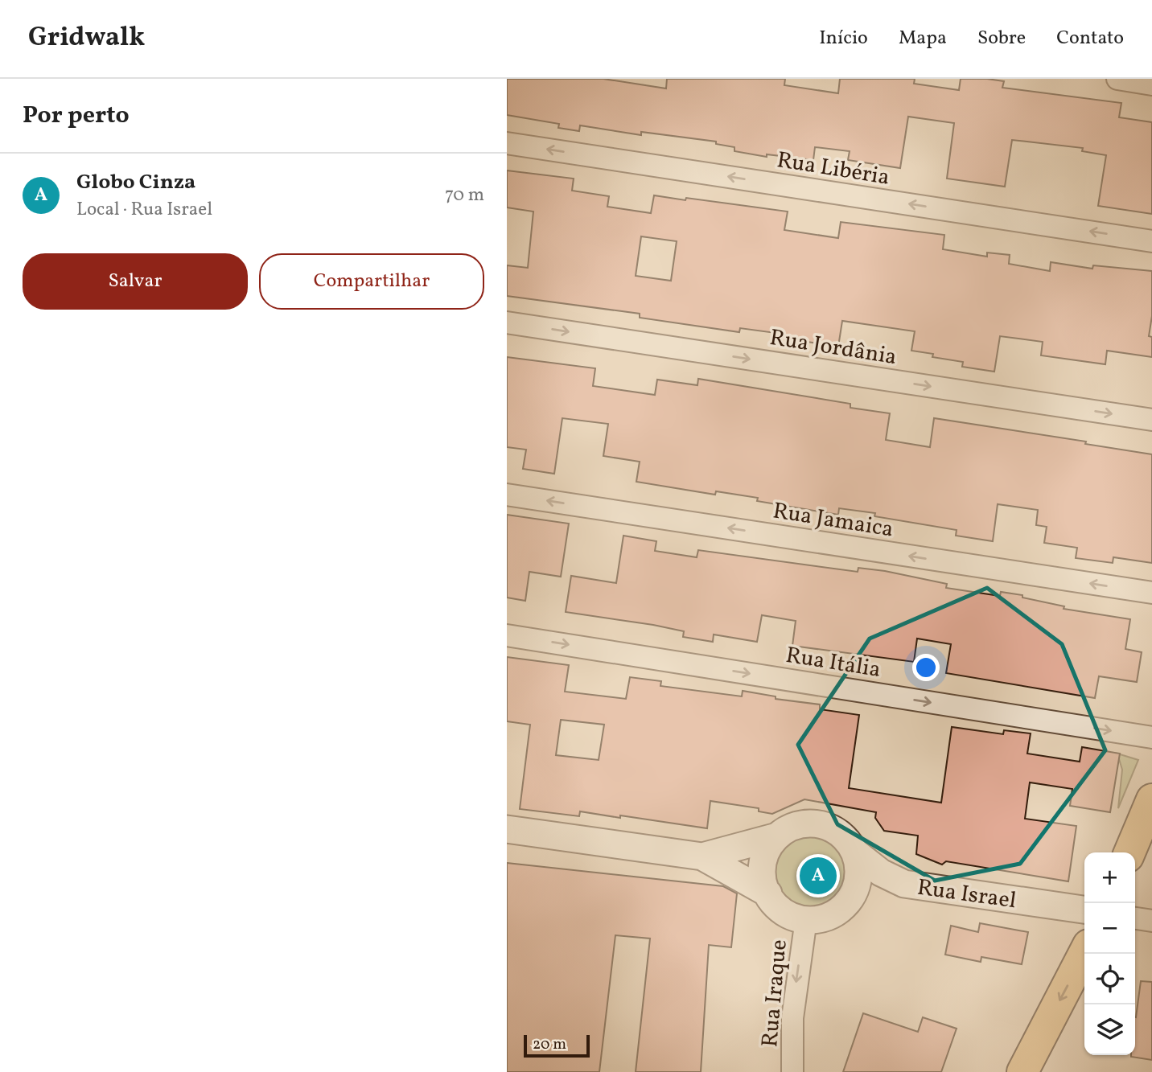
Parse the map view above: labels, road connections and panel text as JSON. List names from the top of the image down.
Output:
{
  "streets": {
    "street": [
      "Rua Libéria",
      "Rua Jordânia",
      "Rua Jamaica",
      "Rua Itália",
      "Rua Israel",
      "Rua Iraque"
    ]
  },
  "crossings": [
    ["Rua Israel", "Rua Iraque"]
  ],
  "one_way": [
    "Rua Libéria",
    "Rua Jordânia",
    "Rua Jamaica",
    "Rua Itália",
    "Rua Iraque"
  ],
  "scale_bar": "20 m",
  "page": {
    "header": "Gridwalk",
    "nav": [
      "Início",
      "Mapa",
      "Sobre",
      "Contato"
    ],
    "heading": "Por perto",
    "list": [
      {
        "mark": "A",
        "name": "Globo Cinza",
        "note": "Local · Rua Israel",
        "value": "70 m"
      }
    ],
    "buttons": ["Salvar", "Compartilhar"],
    "map_buttons": ["+", "−"],
    "pins": "A",
    "scale": "20 m"
  }
}
